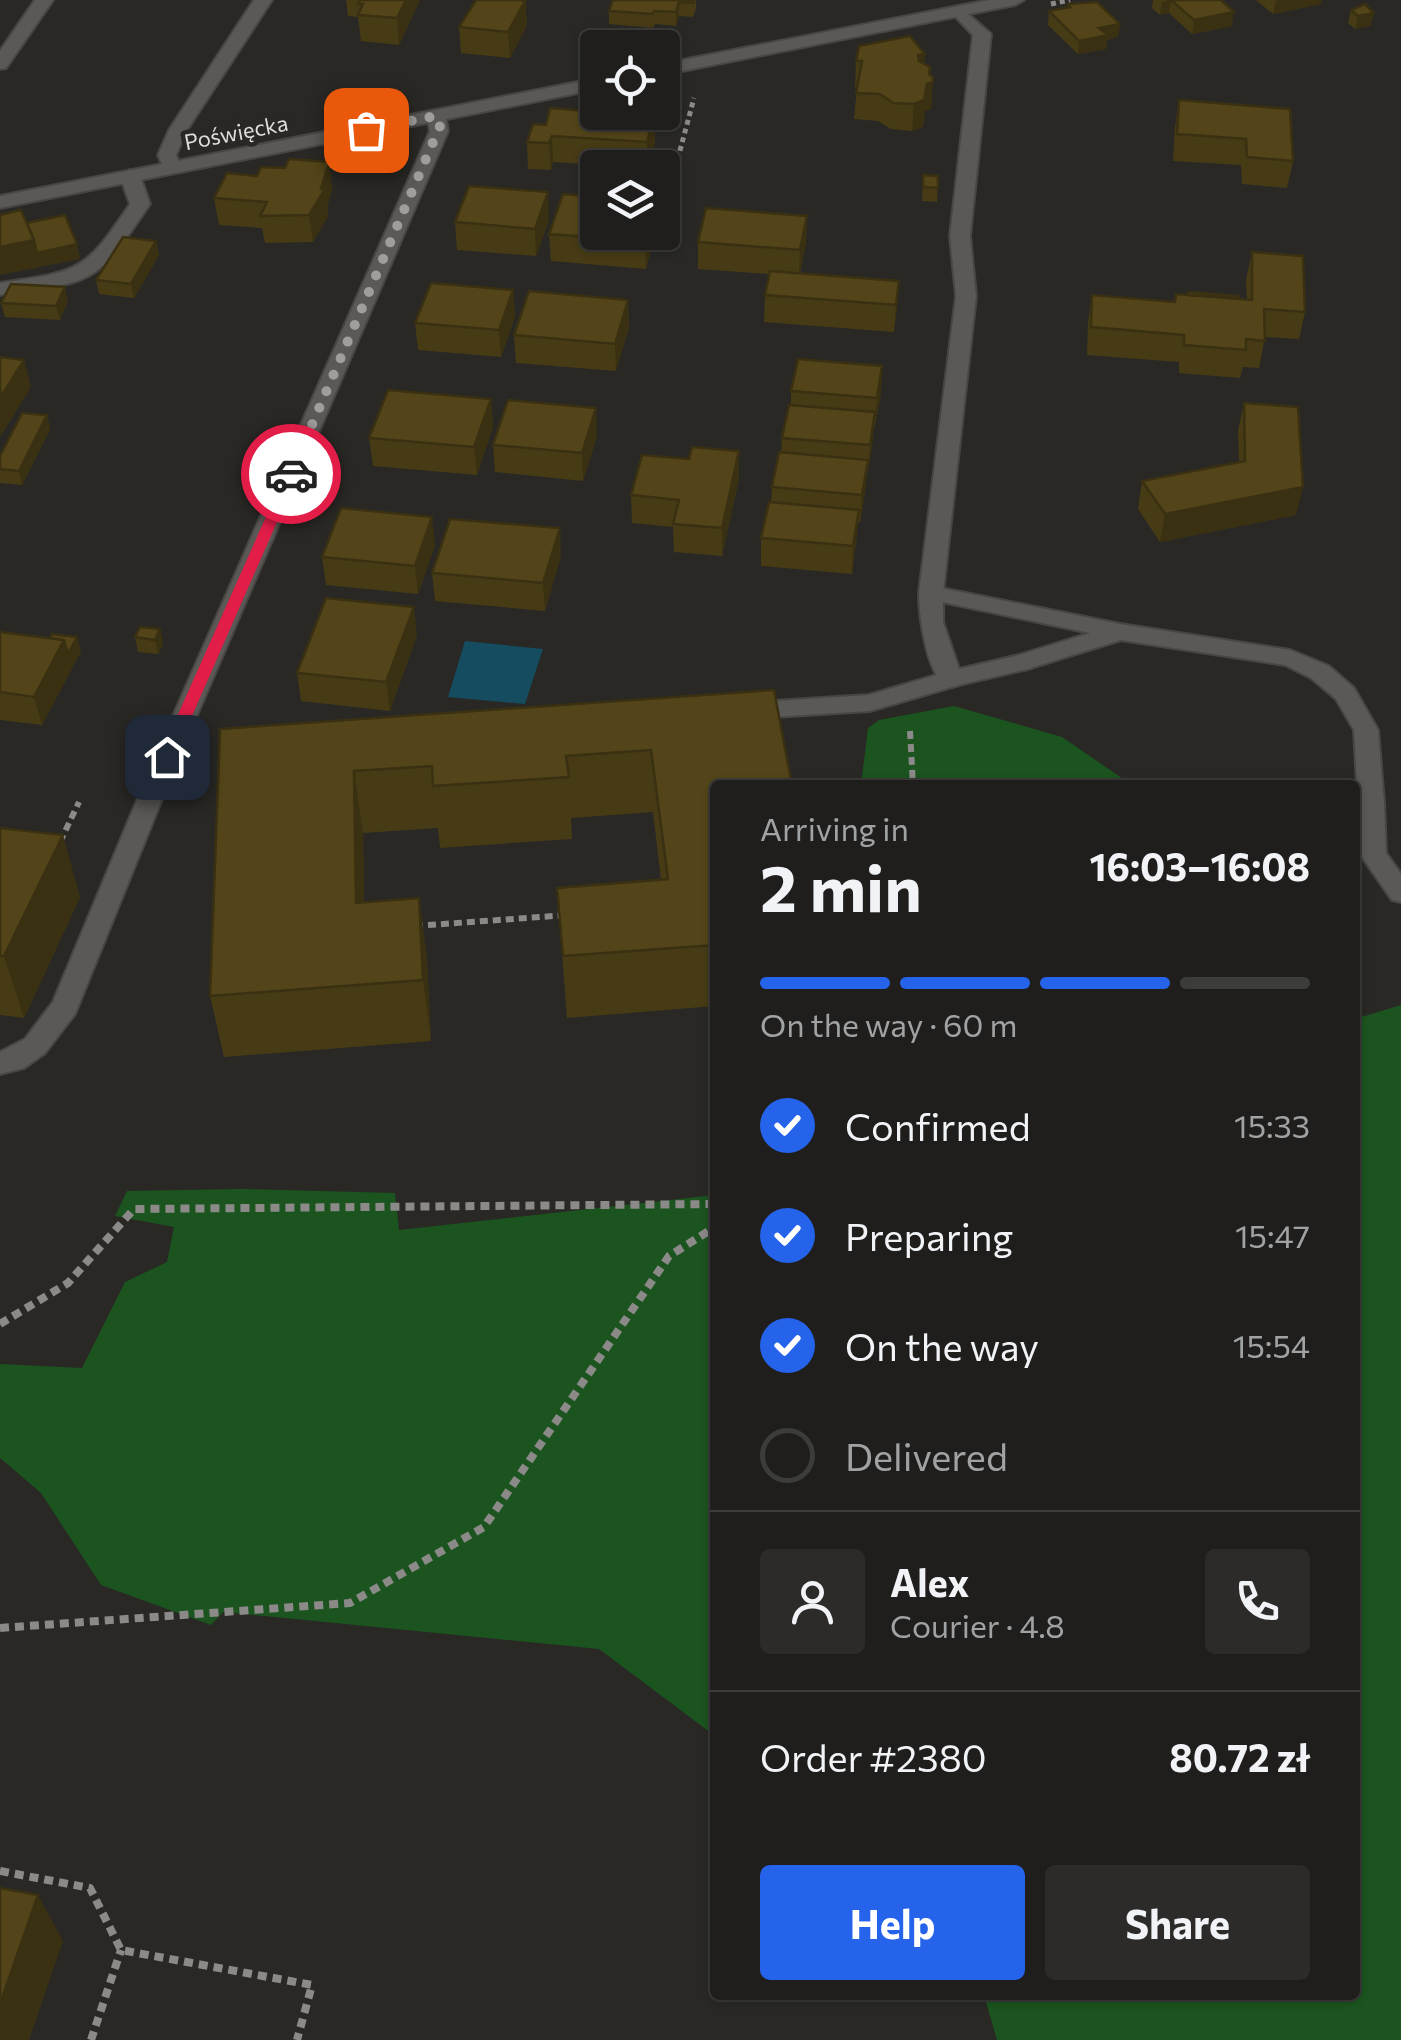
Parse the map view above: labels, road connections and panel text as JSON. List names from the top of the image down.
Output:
{
  "streets": {
    "street": ["Poświęcka"]
  },
  "page": {
    "heading": ["2 min", "Arriving in", "16:03–16:08"],
    "panel": [
      "Alex",
      "Courier · 4.8",
      "Order #2380",
      "80.72 zł"
    ],
    "bar": "On the way · 60 m",
    "list": [
      ["Confirmed", "15:33"],
      ["Preparing", "15:47"],
      ["On the way", "15:54"],
      "Delivered"
    ],
    "buttons": ["Help", "Share"]
  }
}
